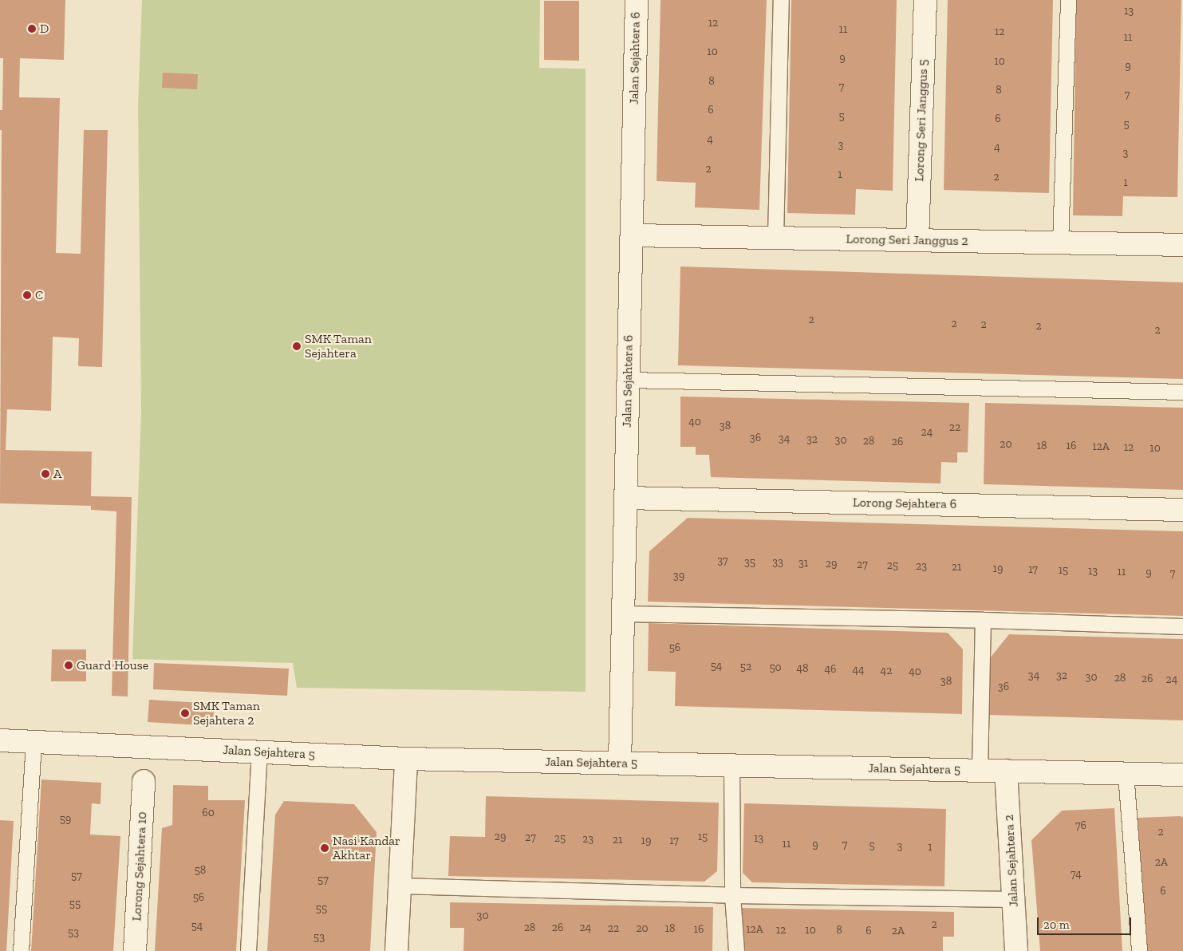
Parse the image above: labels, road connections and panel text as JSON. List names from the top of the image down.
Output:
{
  "streets": {
    "street": [
      "Jalan Sejahtera 6",
      "Lorong Seri Janggus 5",
      "Lorong Seri Janggus 2",
      "Lorong Sejahtera 6",
      "Jalan Sejahtera 5",
      "Jalan Sejahtera 2",
      "Lorong Sejahtera 10"
    ]
  },
  "crossings": [
    ["Jalan Sejahtera 6", "Lorong Seri Janggus 2"],
    ["Jalan Sejahtera 6", "Lorong Sejahtera 6"],
    ["Jalan Sejahtera 6", "Jalan Sejahtera 5"],
    ["Lorong Seri Janggus 5", "Lorong Seri Janggus 2"],
    ["Jalan Sejahtera 5", "Jalan Sejahtera 2"]
  ],
  "places": [
    "D",
    "C",
    "SMK Taman Sejahtera",
    "A",
    "Guard House",
    "SMK Taman Sejahtera 2",
    "Nasi Kandar Akhtar"
  ],
  "house_numbers": [
    "13",
    "12",
    "11",
    "12",
    "11",
    "10",
    "9",
    "10",
    "9",
    "8",
    "7",
    "8",
    "7",
    "6",
    "5",
    "6",
    "5",
    "4",
    "3",
    "4",
    "3",
    "2",
    "1",
    "2",
    "1",
    "2",
    "2",
    "2",
    "2",
    "2",
    "40",
    "38",
    "22",
    "24",
    "36",
    "34",
    "32",
    "30",
    "28",
    "26",
    "20",
    "18",
    "16",
    "12A",
    "12",
    "10",
    "37",
    "35",
    "33",
    "31",
    "29",
    "27",
    "25",
    "23",
    "21",
    "19",
    "17",
    "15",
    "13",
    "11",
    "9",
    "7",
    "39",
    "56",
    "54",
    "52",
    "50",
    "48",
    "46",
    "44",
    "42",
    "40",
    "34",
    "32",
    "30",
    "28",
    "26",
    "24",
    "38",
    "36",
    "60",
    "59",
    "76",
    "2",
    "29",
    "15",
    "27",
    "25",
    "13",
    "23",
    "21",
    "19",
    "17",
    "11",
    "9",
    "7",
    "5",
    "3",
    "1",
    "2A",
    "58",
    "74",
    "57",
    "57",
    "6",
    "56",
    "55",
    "55",
    "30",
    "2",
    "54",
    "28",
    "26",
    "24",
    "22",
    "20",
    "18",
    "16",
    "12A",
    "12",
    "10",
    "8",
    "6",
    "2A",
    "53",
    "53"
  ],
  "scale_bar": "20 m"
}
